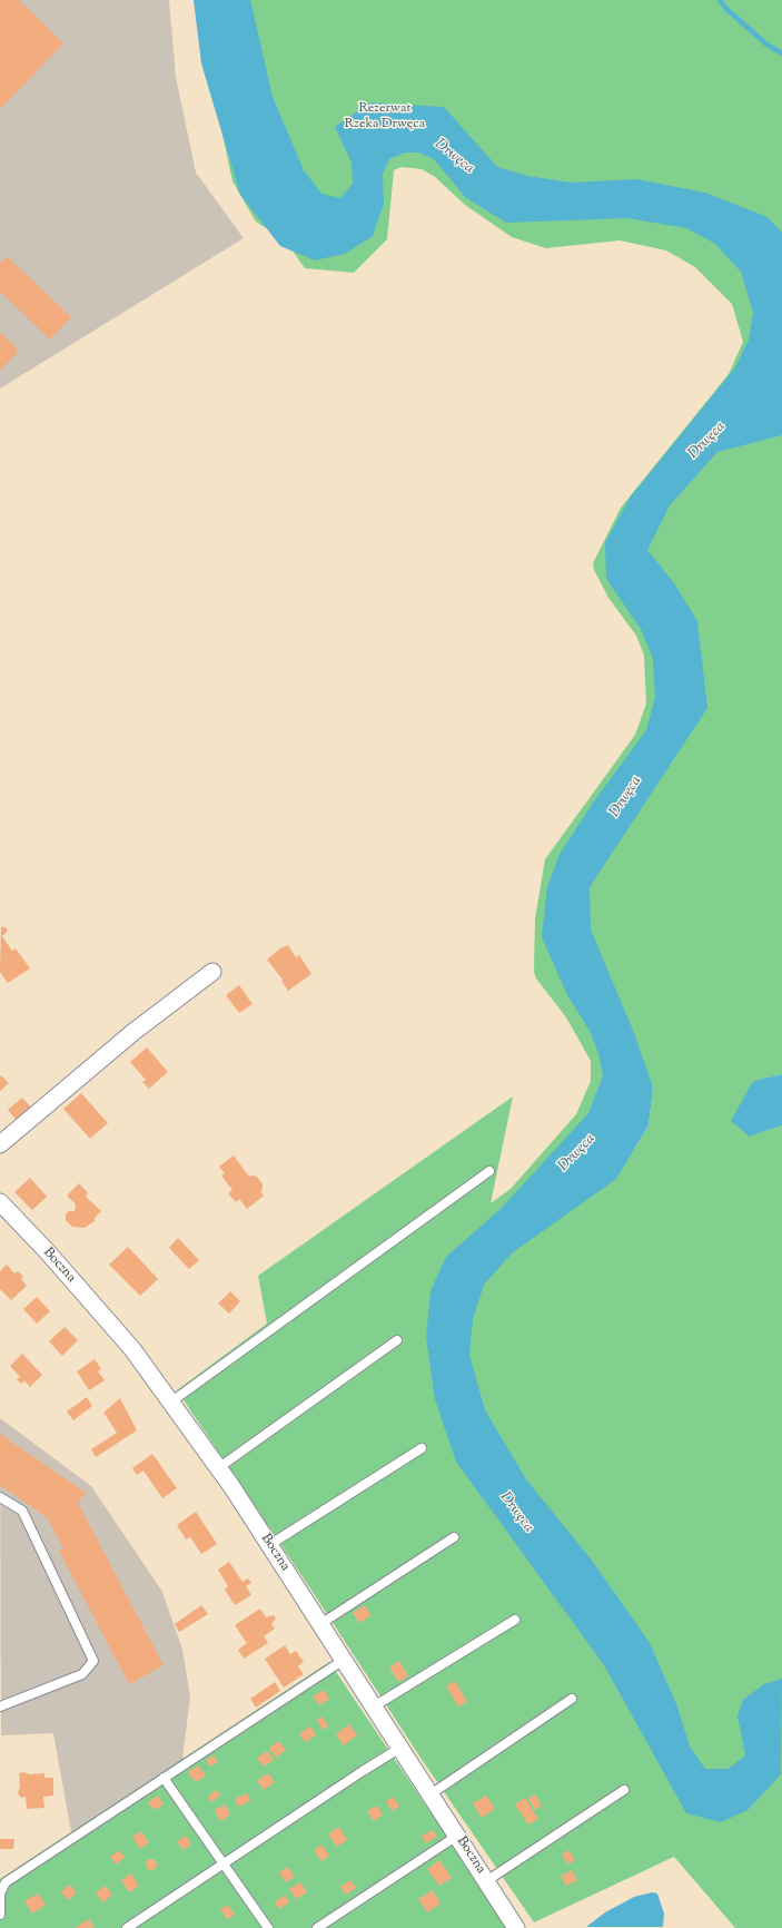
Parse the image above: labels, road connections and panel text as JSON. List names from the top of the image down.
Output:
{
  "streets": {
    "street": ["Boczna"]
  },
  "water": ["Drwęca"],
  "parks": ["Rezerwat Rzeka Drwęca"]
}
